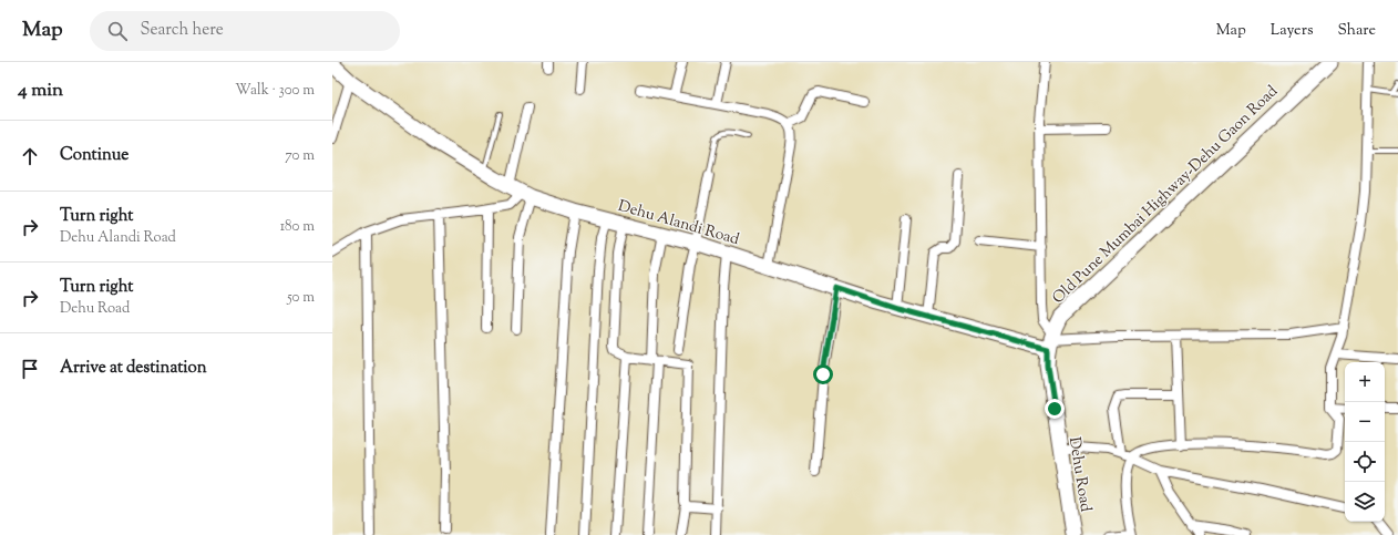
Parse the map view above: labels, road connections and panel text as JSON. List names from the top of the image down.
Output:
{
  "streets": {
    "main road": ["Old Pune Mumbai Highway-Dehu Gaon Road", "Dehu Alandi Road", "Dehu Road"]
  },
  "crossings": [
    ["Old Pune Mumbai Highway-Dehu Gaon Road", "Dehu Alandi Road"],
    ["Old Pune Mumbai Highway-Dehu Gaon Road", "Dehu Road"]
  ],
  "page": {
    "header": "Map",
    "search": "Search here",
    "nav": ["Map", "Layers", "Share"],
    "heading": ["4 min", "Walk · 300 m"],
    "list": [
      ["Continue", "70 m"],
      ["Turn right", "Dehu Alandi Road", "180 m"],
      ["Turn right", "Dehu Road", "50 m"],
      "Arrive at destination"
    ],
    "map_buttons": ["+", "−"]
  }
}
